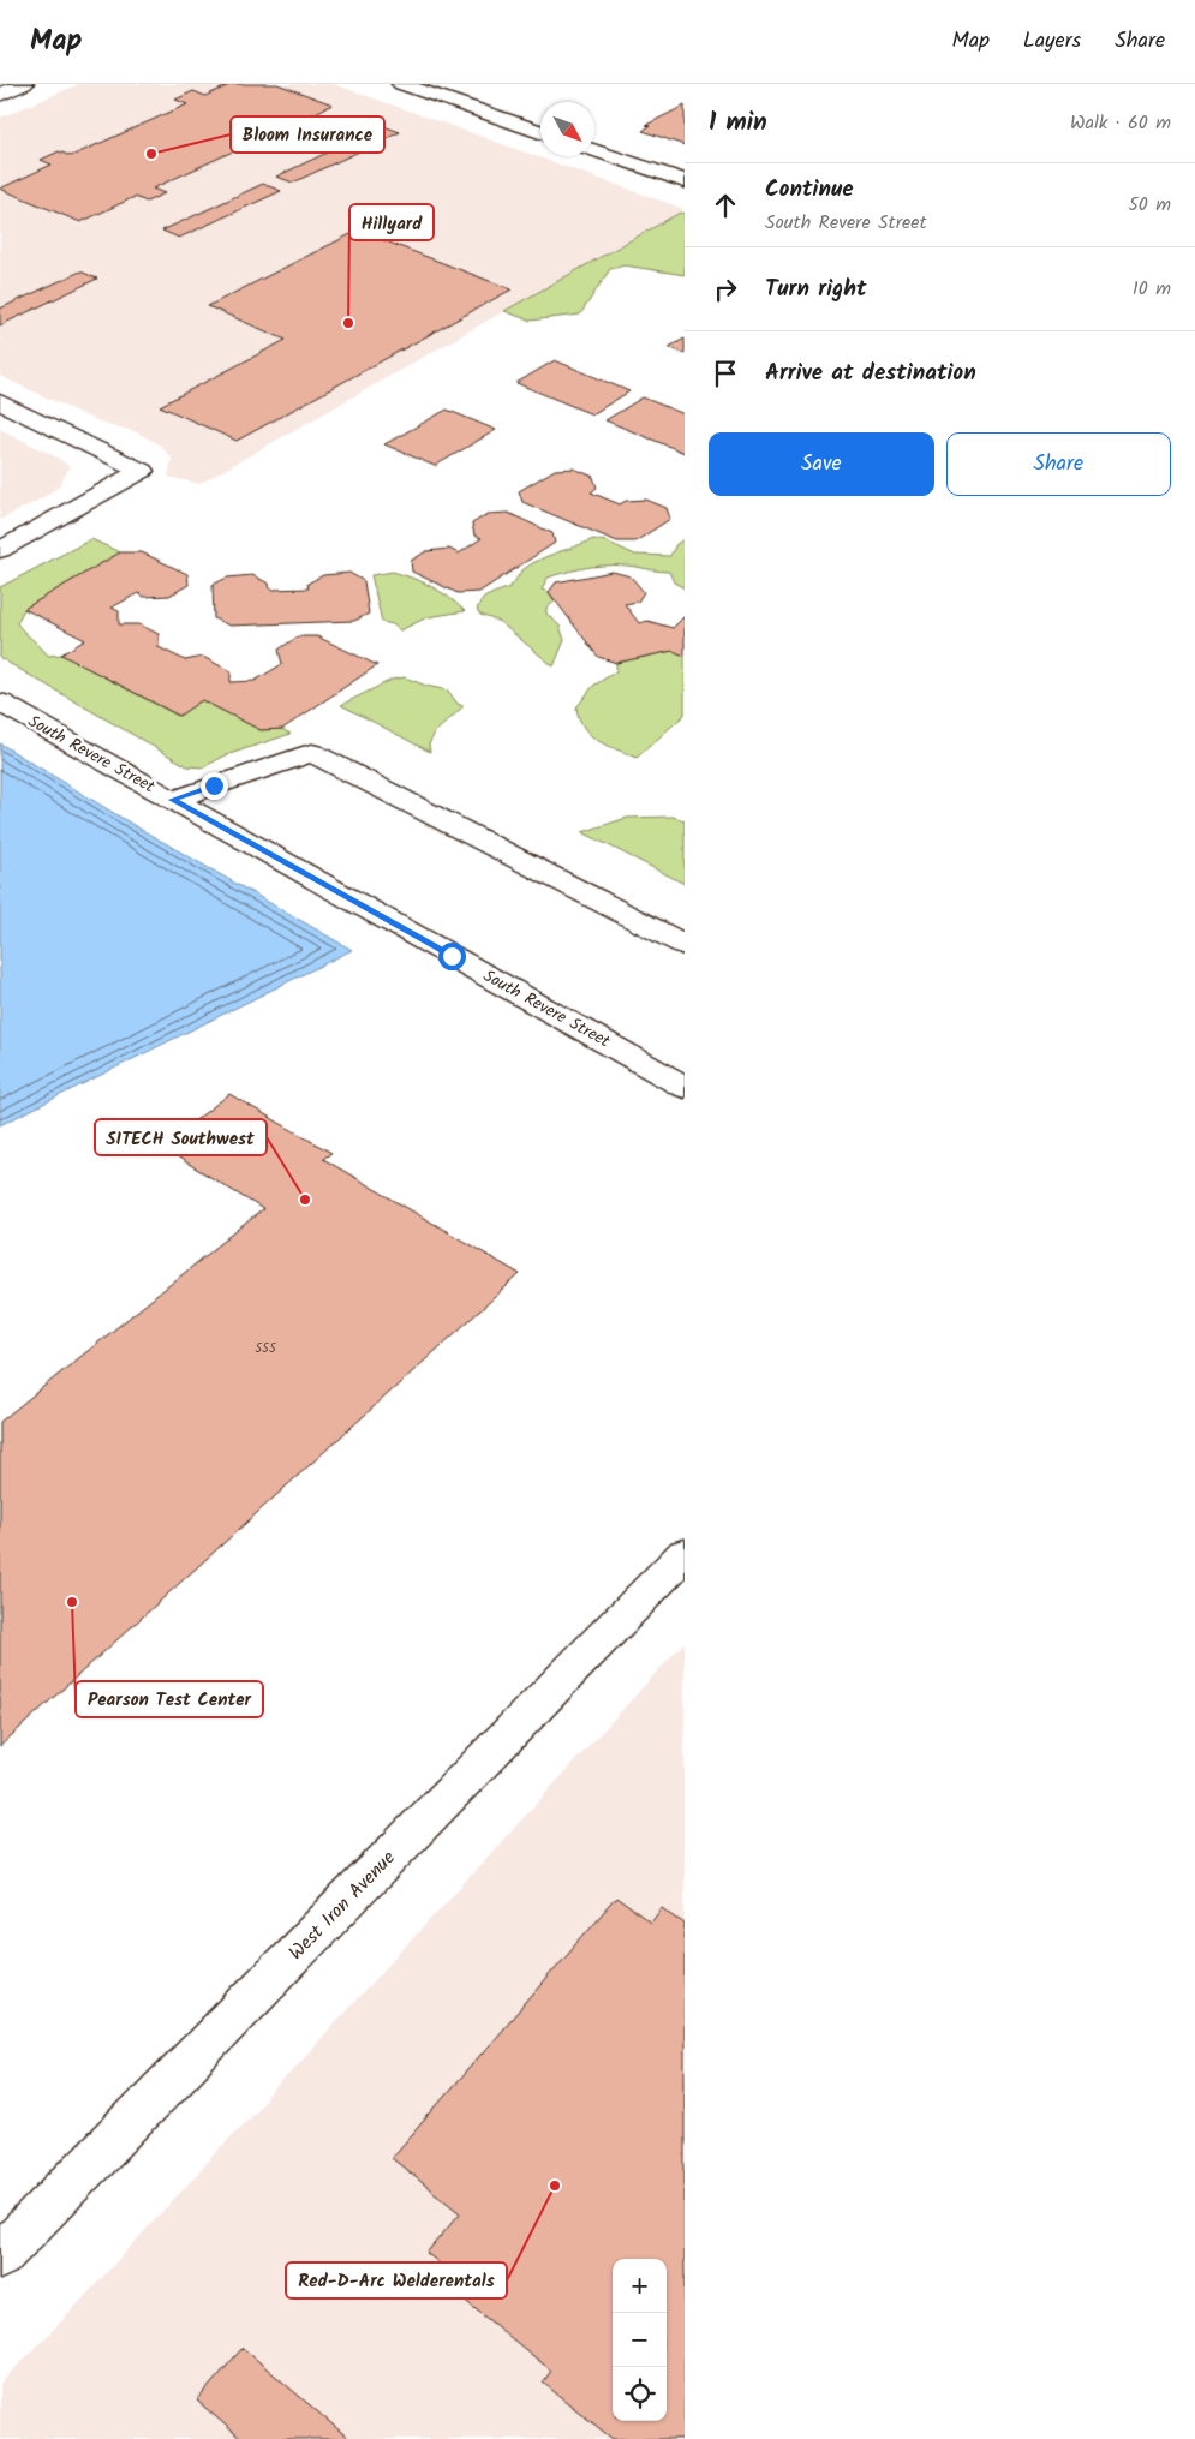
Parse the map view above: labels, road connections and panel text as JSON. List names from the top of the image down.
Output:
{
  "streets": {
    "street": ["South Revere Street", "West Iron Avenue"]
  },
  "places": [
    "Bloom Insurance",
    "Hillyard",
    "SITECH Southwest",
    "Pearson Test Center",
    "Red-D-Arc Welderentals"
  ],
  "house_numbers": ["555"],
  "north": "bottom right",
  "page": {
    "header": "Map",
    "nav": ["Map", "Layers", "Share"],
    "heading": ["1 min", "Walk · 60 m"],
    "list": [
      ["Continue", "South Revere Street", "50 m"],
      ["Turn right", "10 m"],
      "Arrive at destination"
    ],
    "buttons": ["Save", "Share"],
    "map_buttons": ["+", "−"]
  }
}
